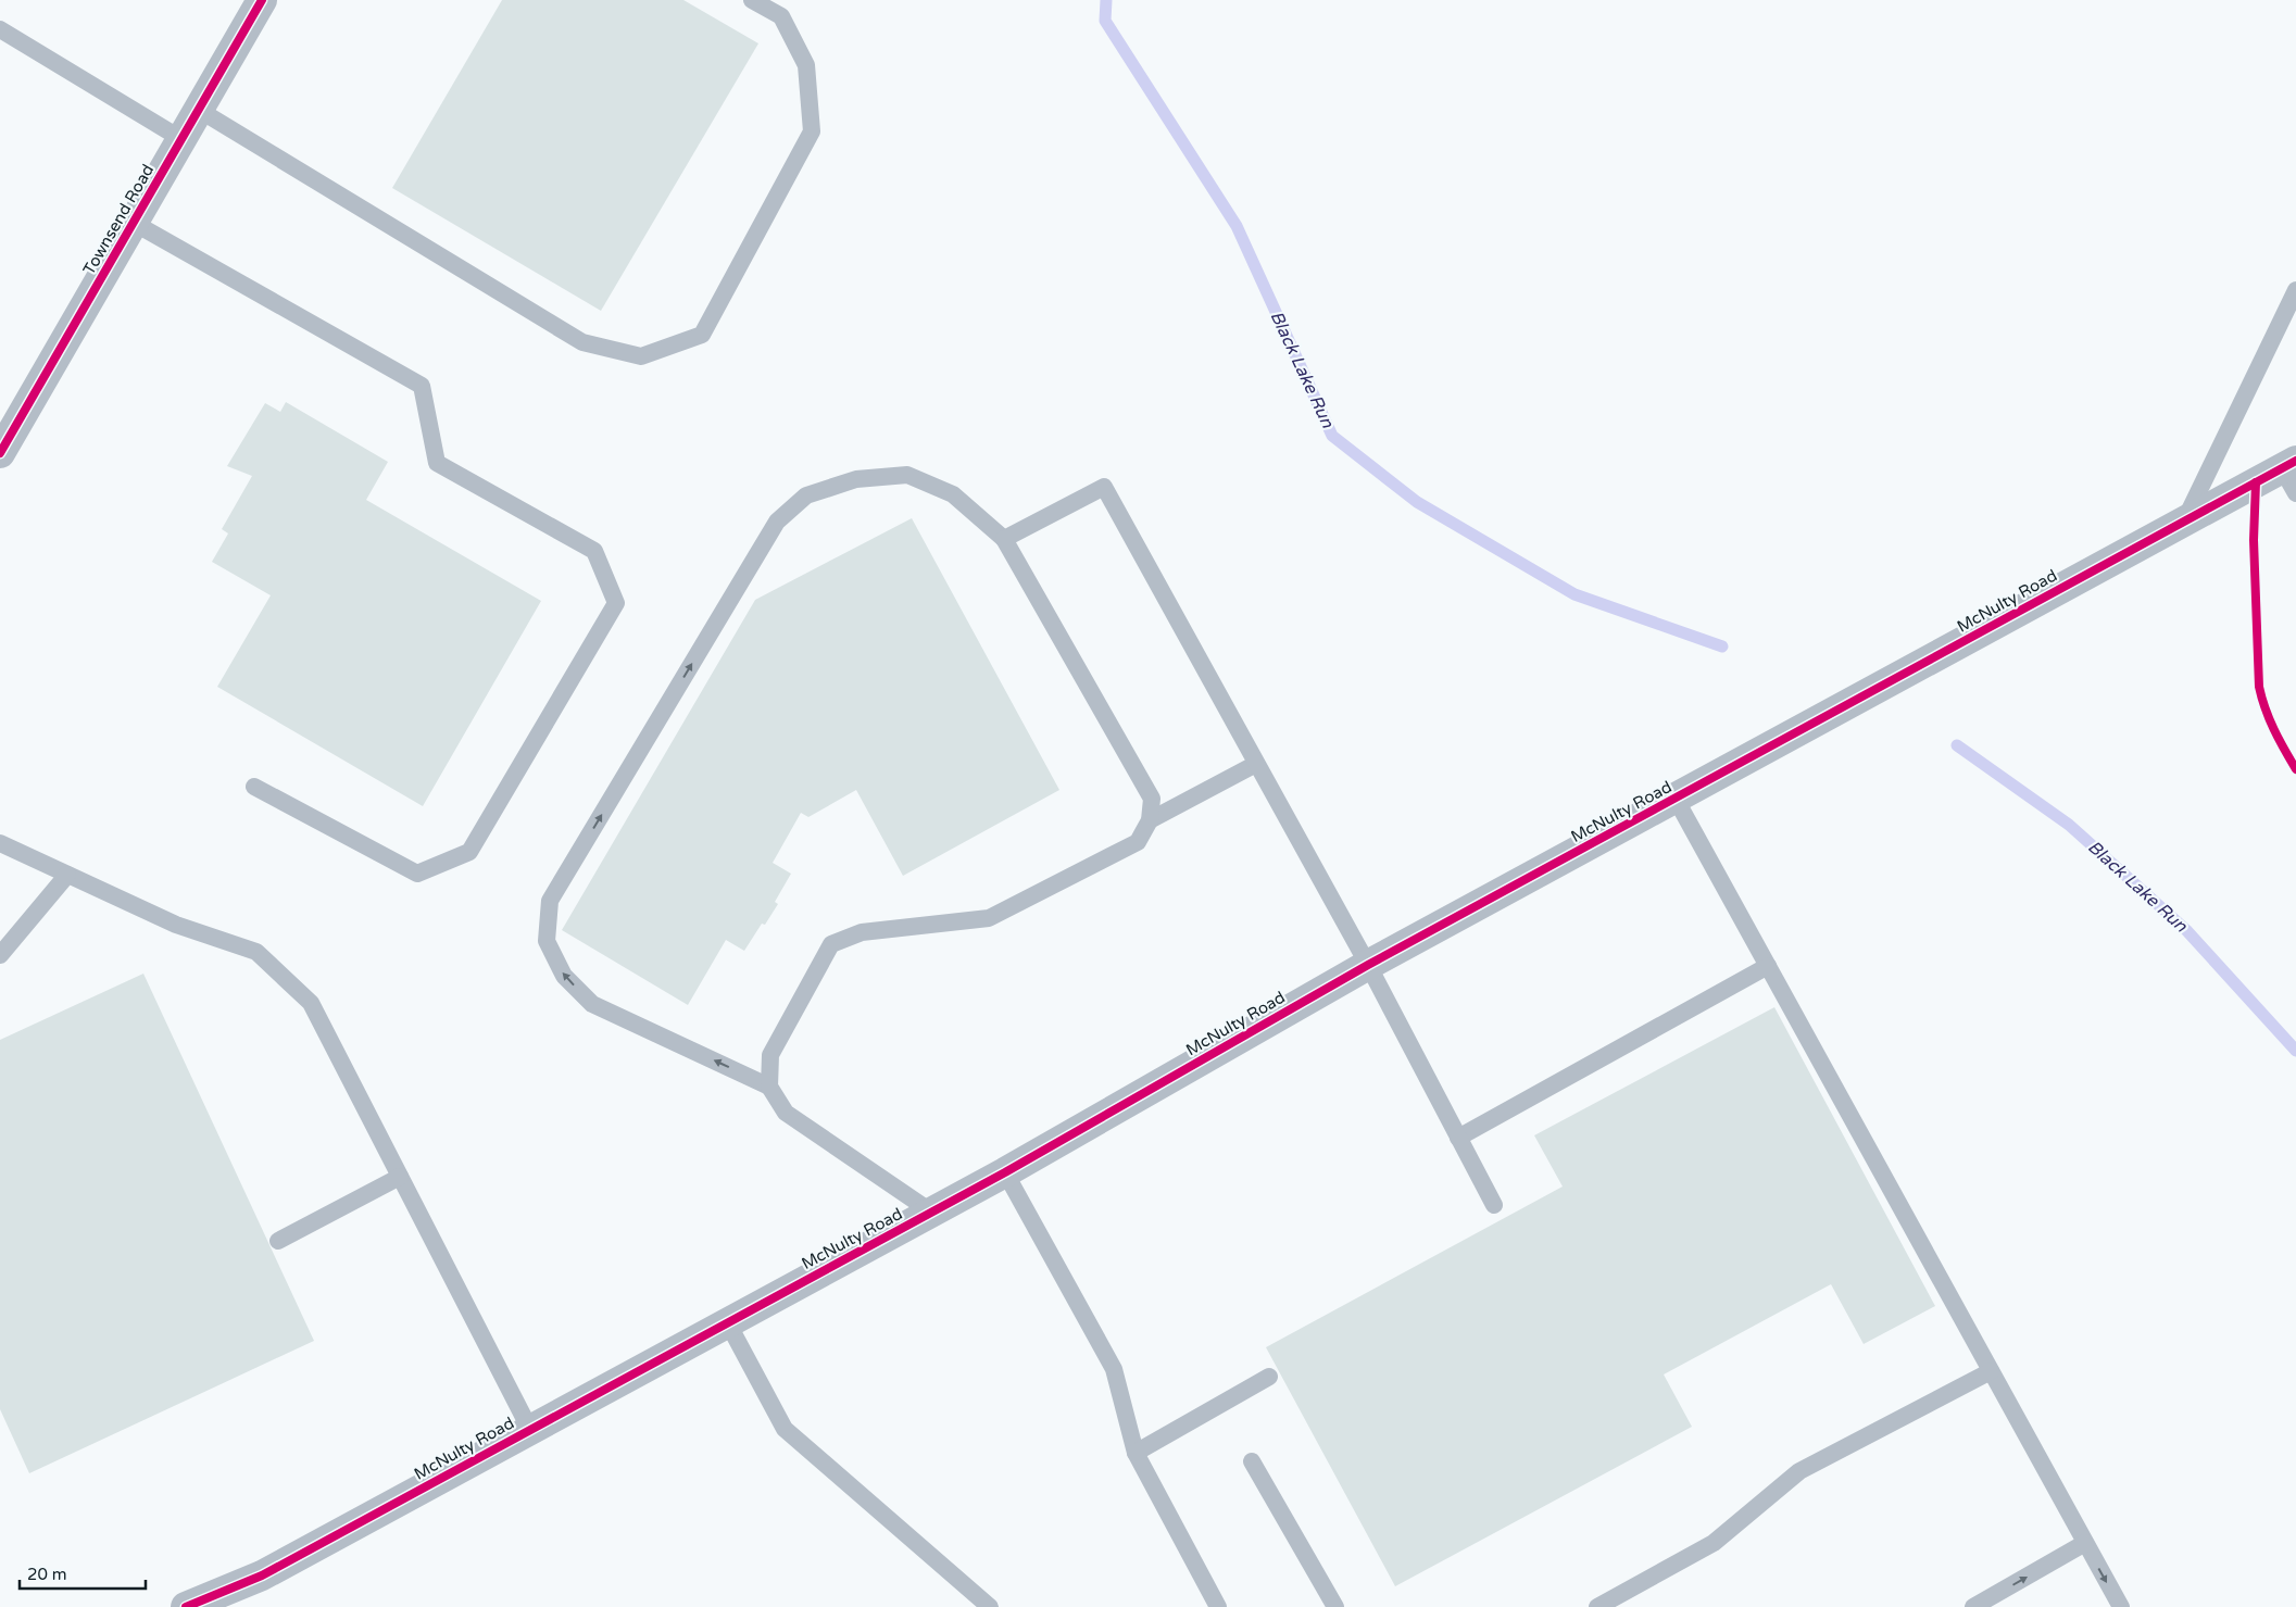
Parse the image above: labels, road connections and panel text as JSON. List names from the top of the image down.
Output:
{
  "streets": {
    "street": ["Townsend Road", "McNulty Road"]
  },
  "water": ["Black Lake Run"],
  "scale_bar": "20 m"
}
